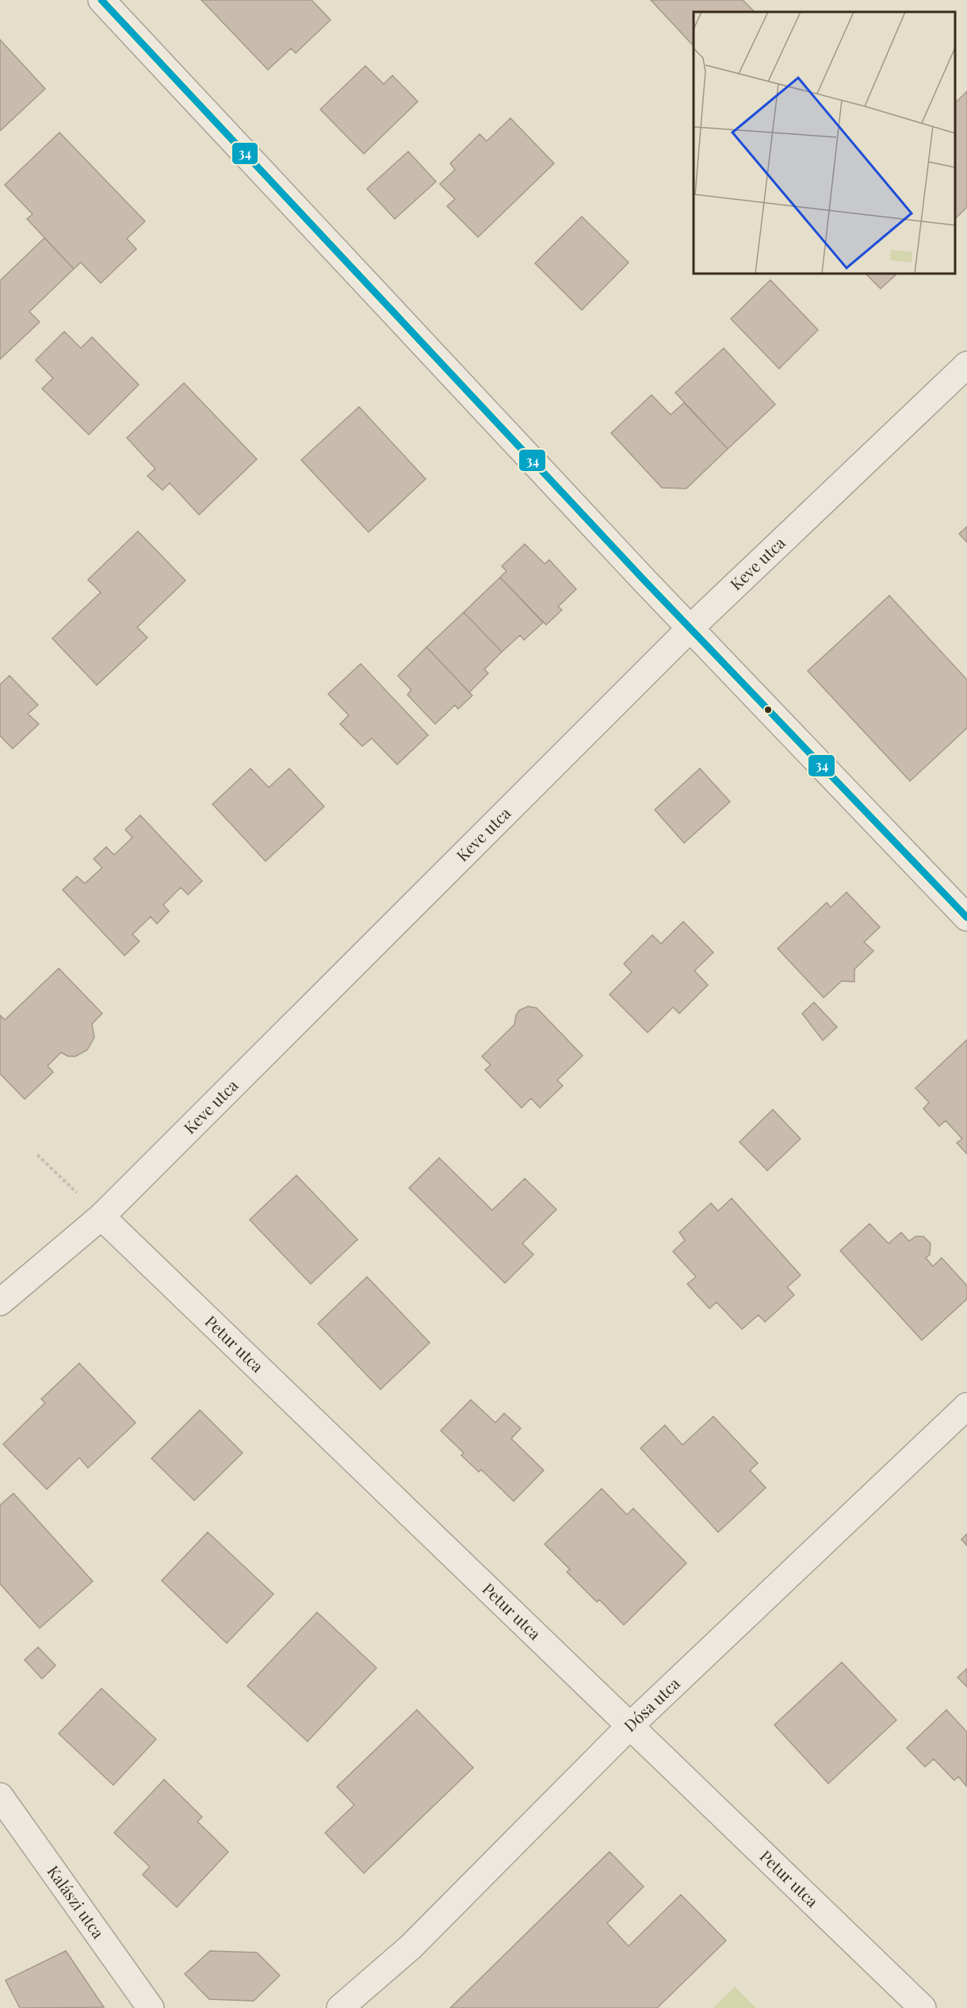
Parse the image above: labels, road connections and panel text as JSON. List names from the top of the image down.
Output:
{
  "streets": {
    "street": [
      "Keve utca",
      "Petur utca",
      "Dósa utca",
      "Kalászi utca"
    ]
  },
  "crossings": [
    ["Keve utca", "Petur utca"],
    ["Petur utca", "Dósa utca"]
  ],
  "lines": ["transit line 34"]
}
